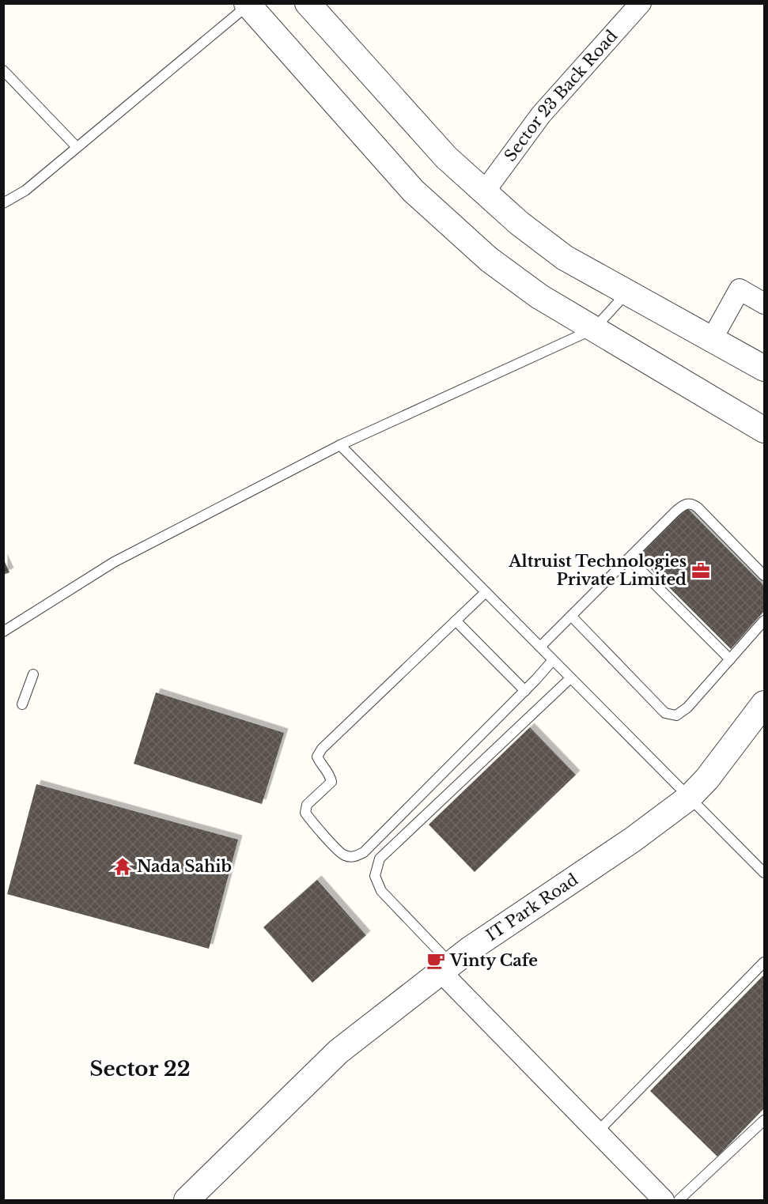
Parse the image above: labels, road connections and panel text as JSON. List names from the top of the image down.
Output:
{
  "streets": {
    "street": ["Sector 23 Back Road", "IT Park Road"]
  },
  "districts": ["Sector 22"],
  "places": {
    "office": ["Altruist Technologies Private Limited"],
    "temple": ["Nada Sahib"],
    "cafe": ["Vinty Cafe"]
  }
}
